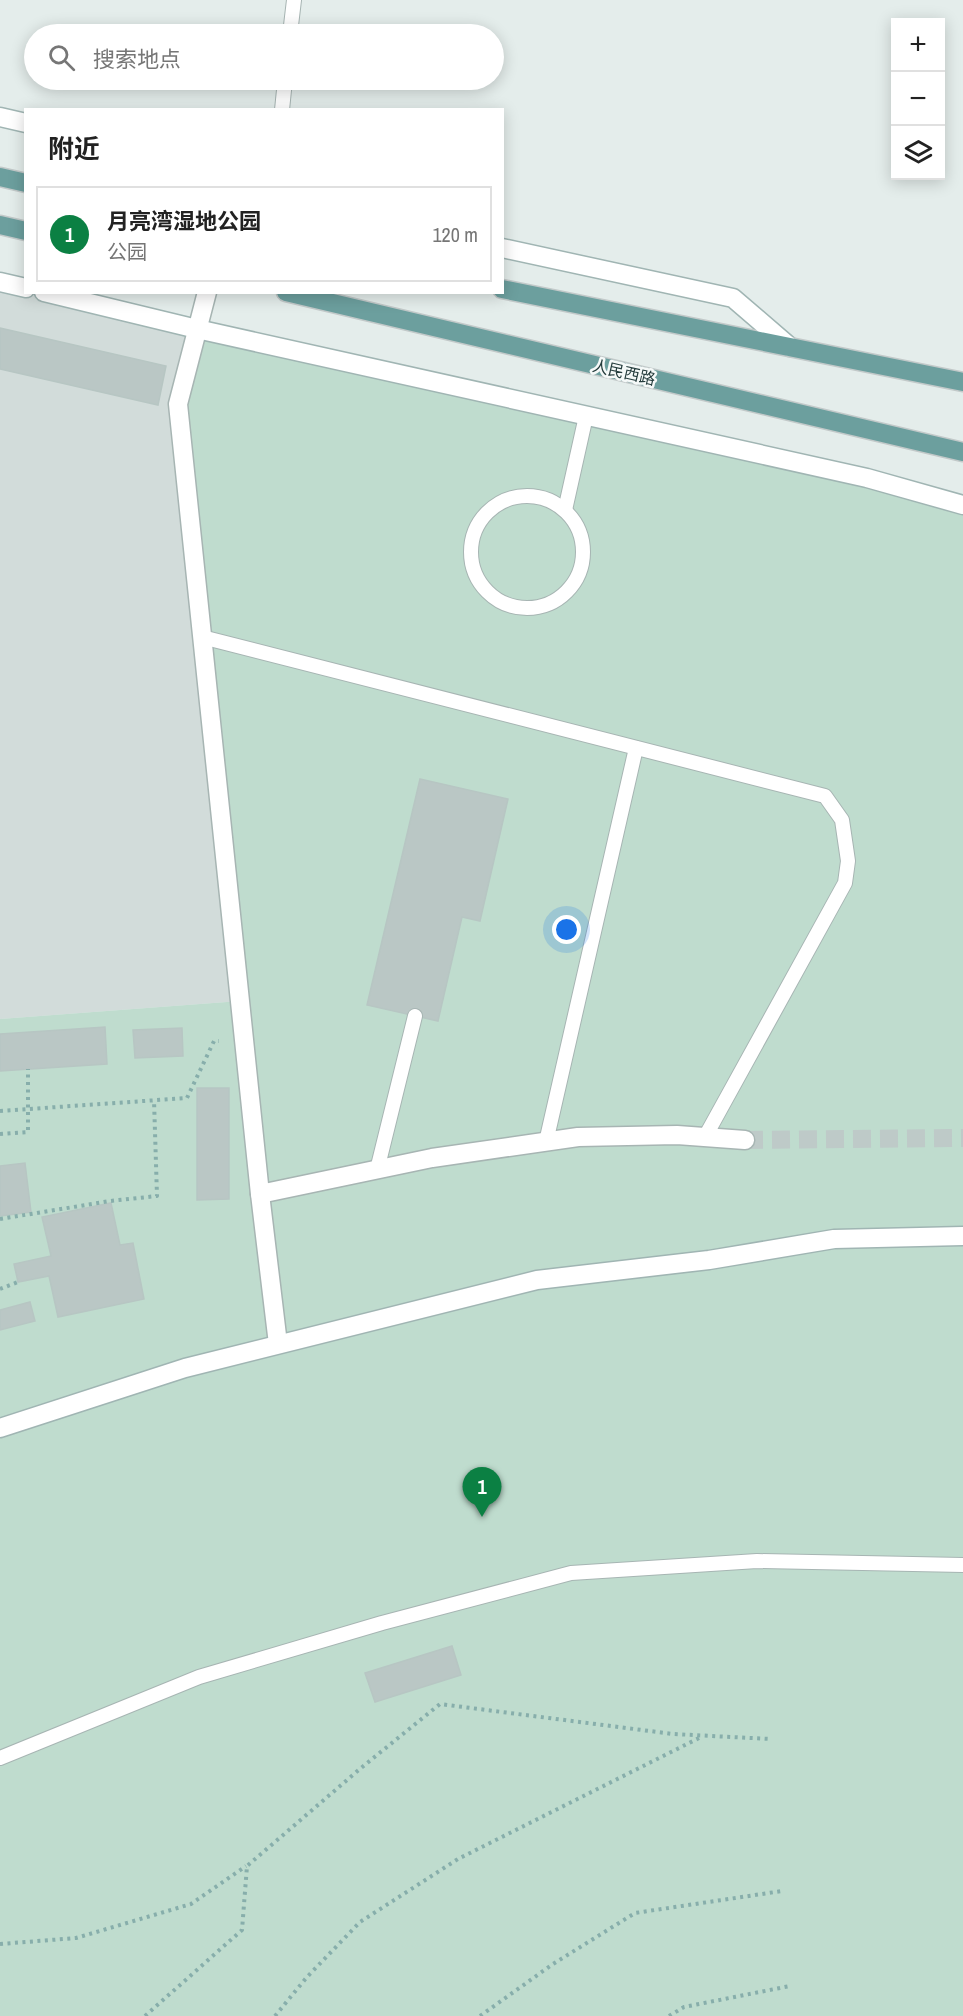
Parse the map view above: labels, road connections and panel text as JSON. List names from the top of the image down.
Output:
{
  "streets": {
    "main road": ["人民西路"]
  },
  "page": {
    "map_buttons": ["+", "−"],
    "search": "搜索地点",
    "heading": "附近",
    "list": [
      {
        "mark": "1",
        "name": "月亮湾湿地公园",
        "note": "公园",
        "value": "120 m"
      }
    ],
    "pins": "1"
  }
}
